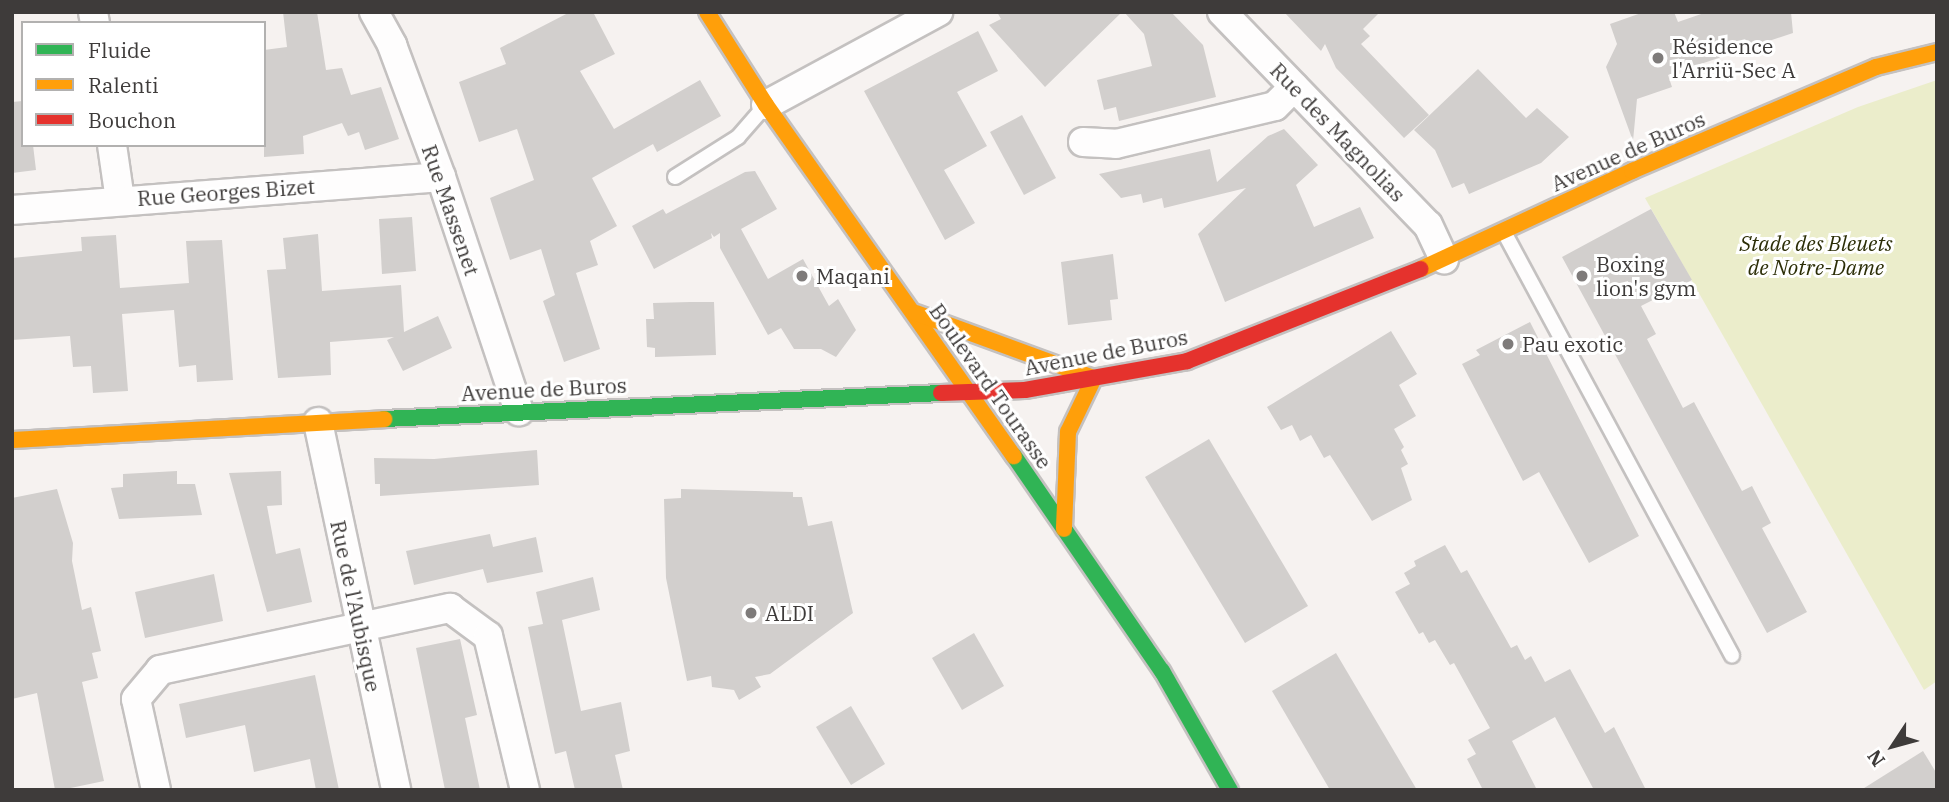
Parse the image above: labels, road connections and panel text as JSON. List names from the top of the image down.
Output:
{
  "streets": {
    "street": [
      "Rue des Magnolias",
      "Avenue de Buros",
      "Rue Georges Bizet",
      "Rue Massenet",
      "Boulevard Tourasse",
      "Rue de l'Aubisque"
    ]
  },
  "crossings": [
    ["Rue des Magnolias", "Avenue de Buros"],
    ["Avenue de Buros", "Rue Massenet"],
    ["Avenue de Buros", "Boulevard Tourasse"],
    ["Avenue de Buros", "Rue de l'Aubisque"],
    ["Rue Georges Bizet", "Rue Massenet"]
  ],
  "parks": ["Stade des Bleuets de Notre-Dame"],
  "places": [
    "Résidence l'Arriü-Sec A",
    "Maqani",
    "Boxing lion's gym",
    "Pau exotic",
    "ALDI"
  ],
  "legend": ["Fluide", "Ralenti", "Bouchon"],
  "north": "bottom left"
}
